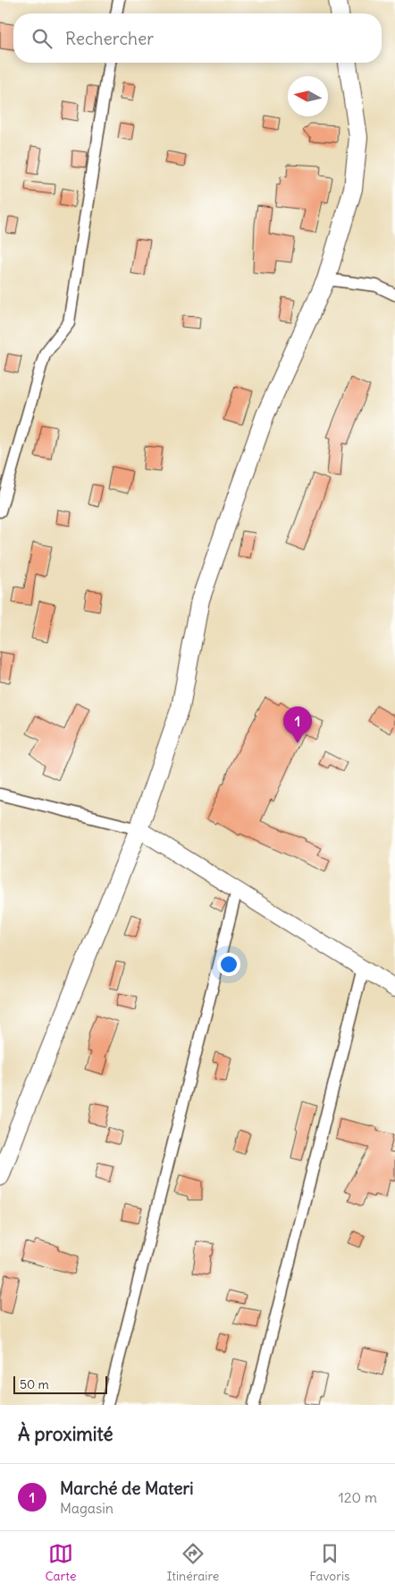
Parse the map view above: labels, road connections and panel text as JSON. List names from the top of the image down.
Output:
{
  "scale_bar": "50 m",
  "north": "left",
  "page": {
    "search": "Rechercher",
    "pins": "1",
    "scale": "50 m",
    "heading": "À proximité",
    "list": [
      {
        "mark": "1",
        "name": "Marché de Materi",
        "note": "Magasin",
        "value": "120 m"
      }
    ],
    "nav": ["Carte", "Itinéraire", "Favoris"]
  }
}
